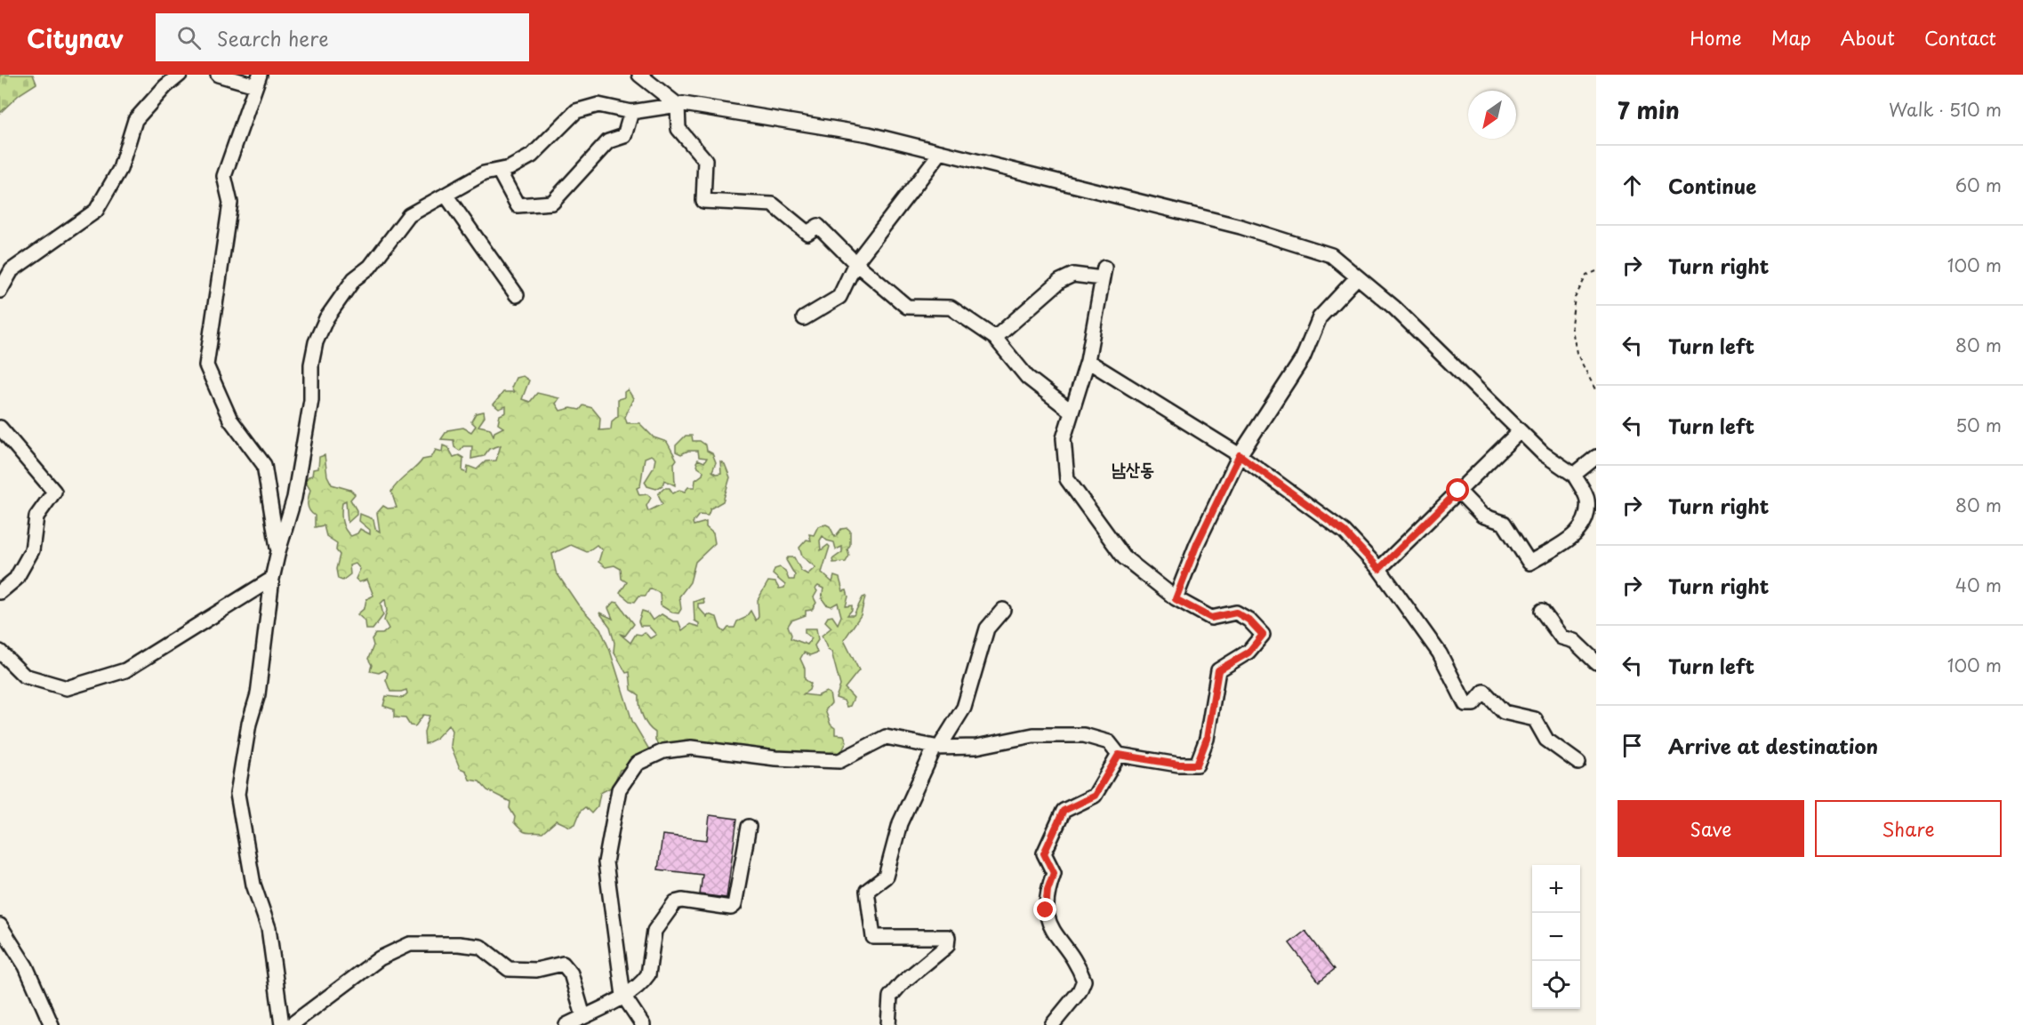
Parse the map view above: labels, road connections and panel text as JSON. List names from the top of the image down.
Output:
{
  "districts": ["남산동"],
  "north": "bottom left",
  "page": {
    "header": "Citynav",
    "search": "Search here",
    "nav": [
      "Home",
      "Map",
      "About",
      "Contact"
    ],
    "heading": ["7 min", "Walk · 510 m"],
    "list": [
      ["Continue", "60 m"],
      ["Turn right", "100 m"],
      ["Turn left", "80 m"],
      ["Turn left", "50 m"],
      ["Turn right", "80 m"],
      ["Turn right", "40 m"],
      ["Turn left", "100 m"],
      "Arrive at destination"
    ],
    "buttons": ["Save", "Share"],
    "map_buttons": ["+", "−"]
  }
}
